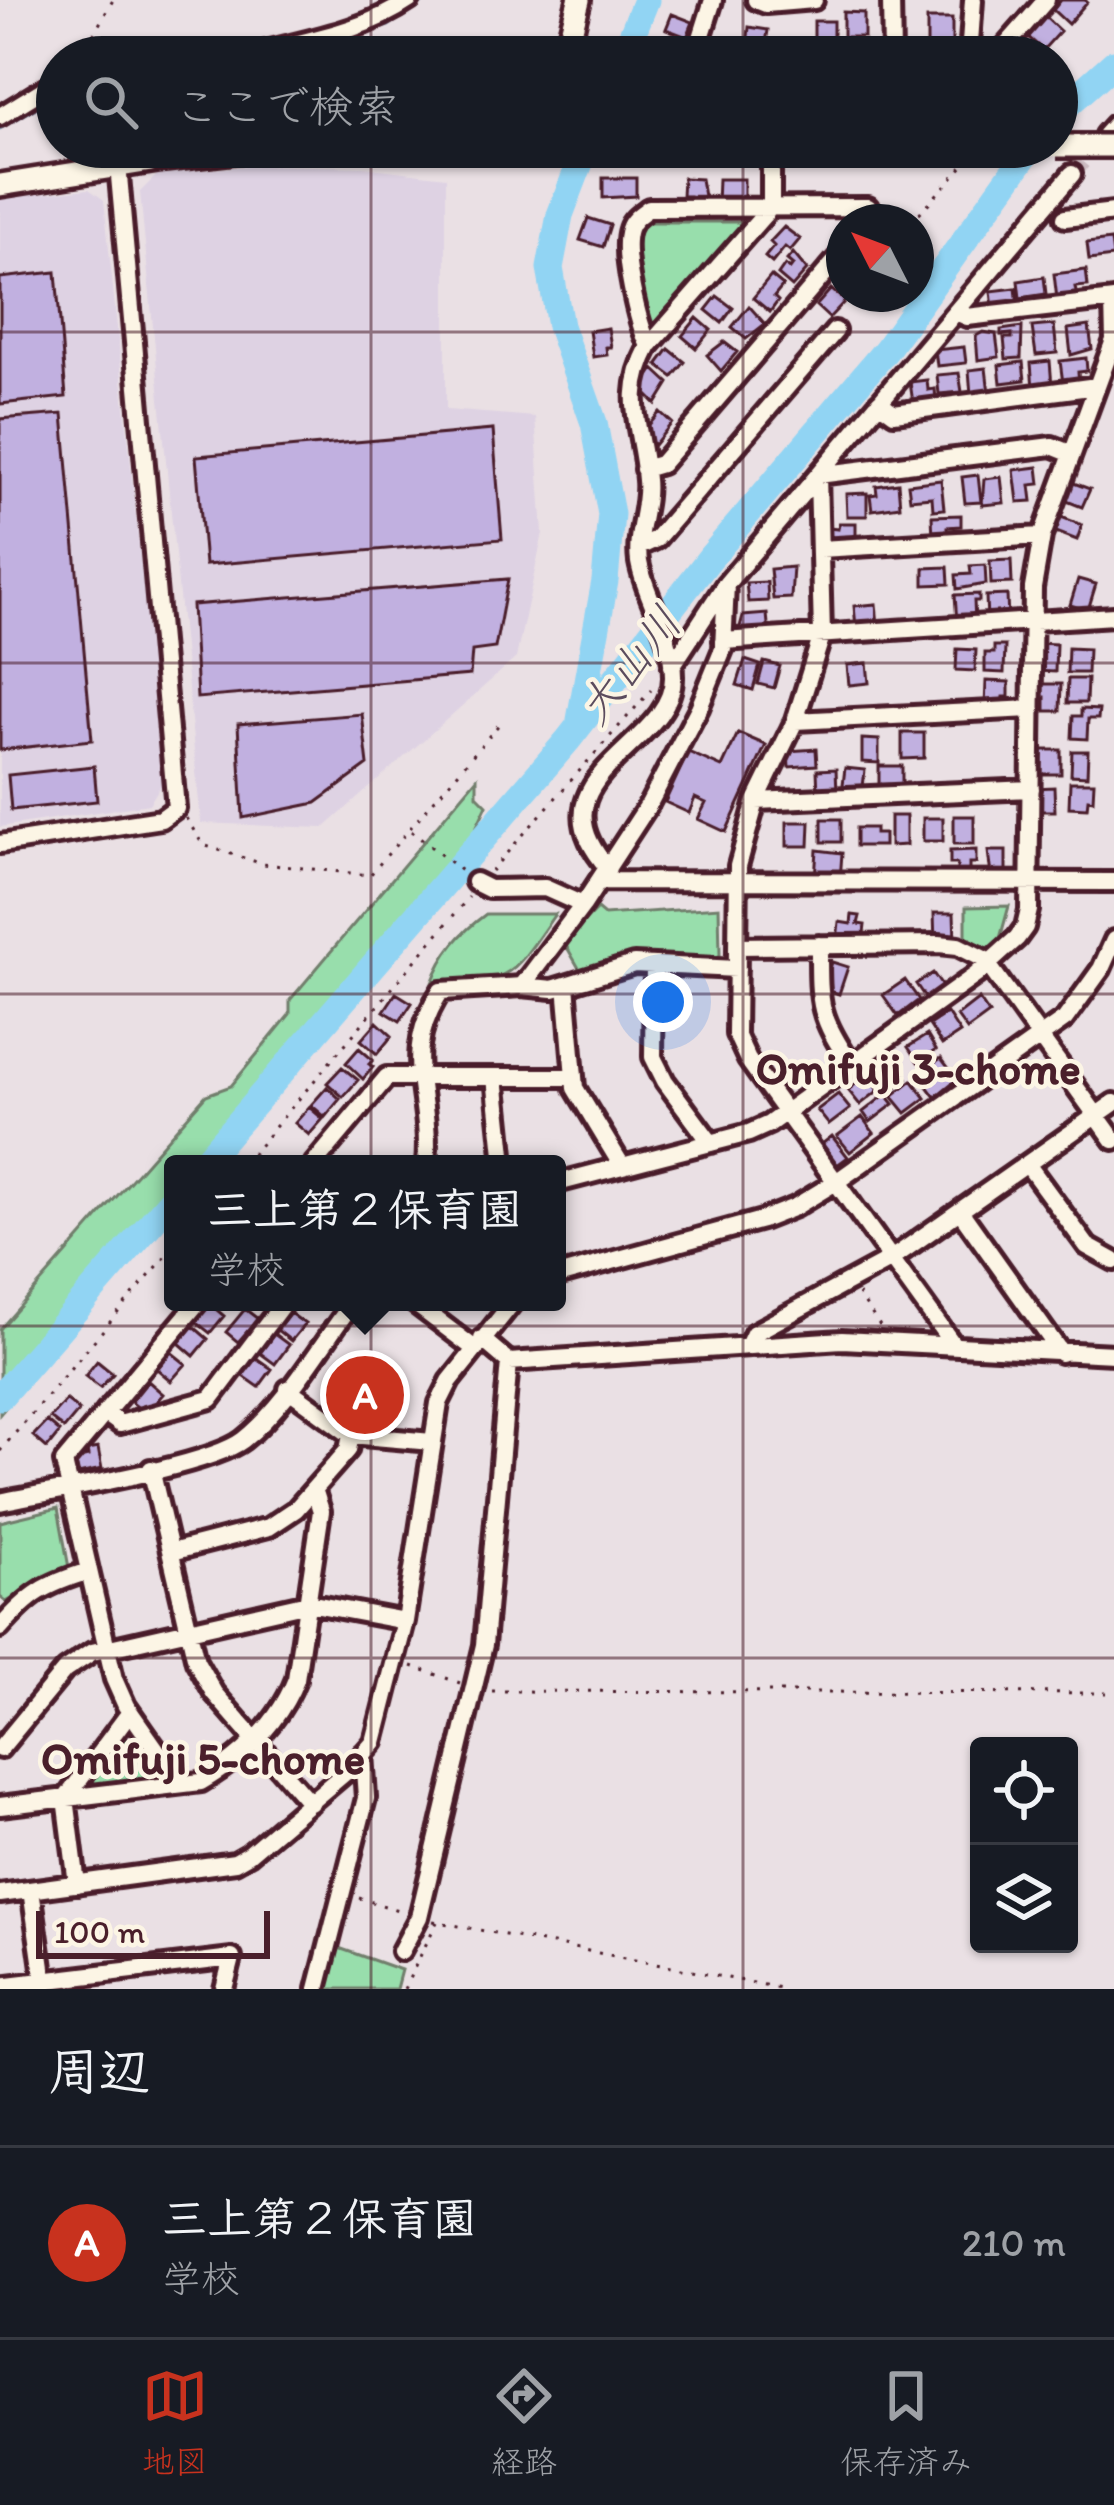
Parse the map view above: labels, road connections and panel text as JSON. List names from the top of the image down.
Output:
{
  "districts": ["Omifuji 3-chome", "Omifuji 5-chome"],
  "water": ["大山川"],
  "scale_bar": "100 m",
  "north": "top left",
  "page": {
    "search": "ここで検索",
    "popup": ["三上第２保育園", "学校"],
    "pins": "A",
    "scale": "100 m",
    "heading": "周辺",
    "list": [
      {
        "mark": "A",
        "name": "三上第２保育園",
        "note": "学校",
        "value": "210 m"
      }
    ],
    "nav": ["地図", "経路", "保存済み"]
  }
}
